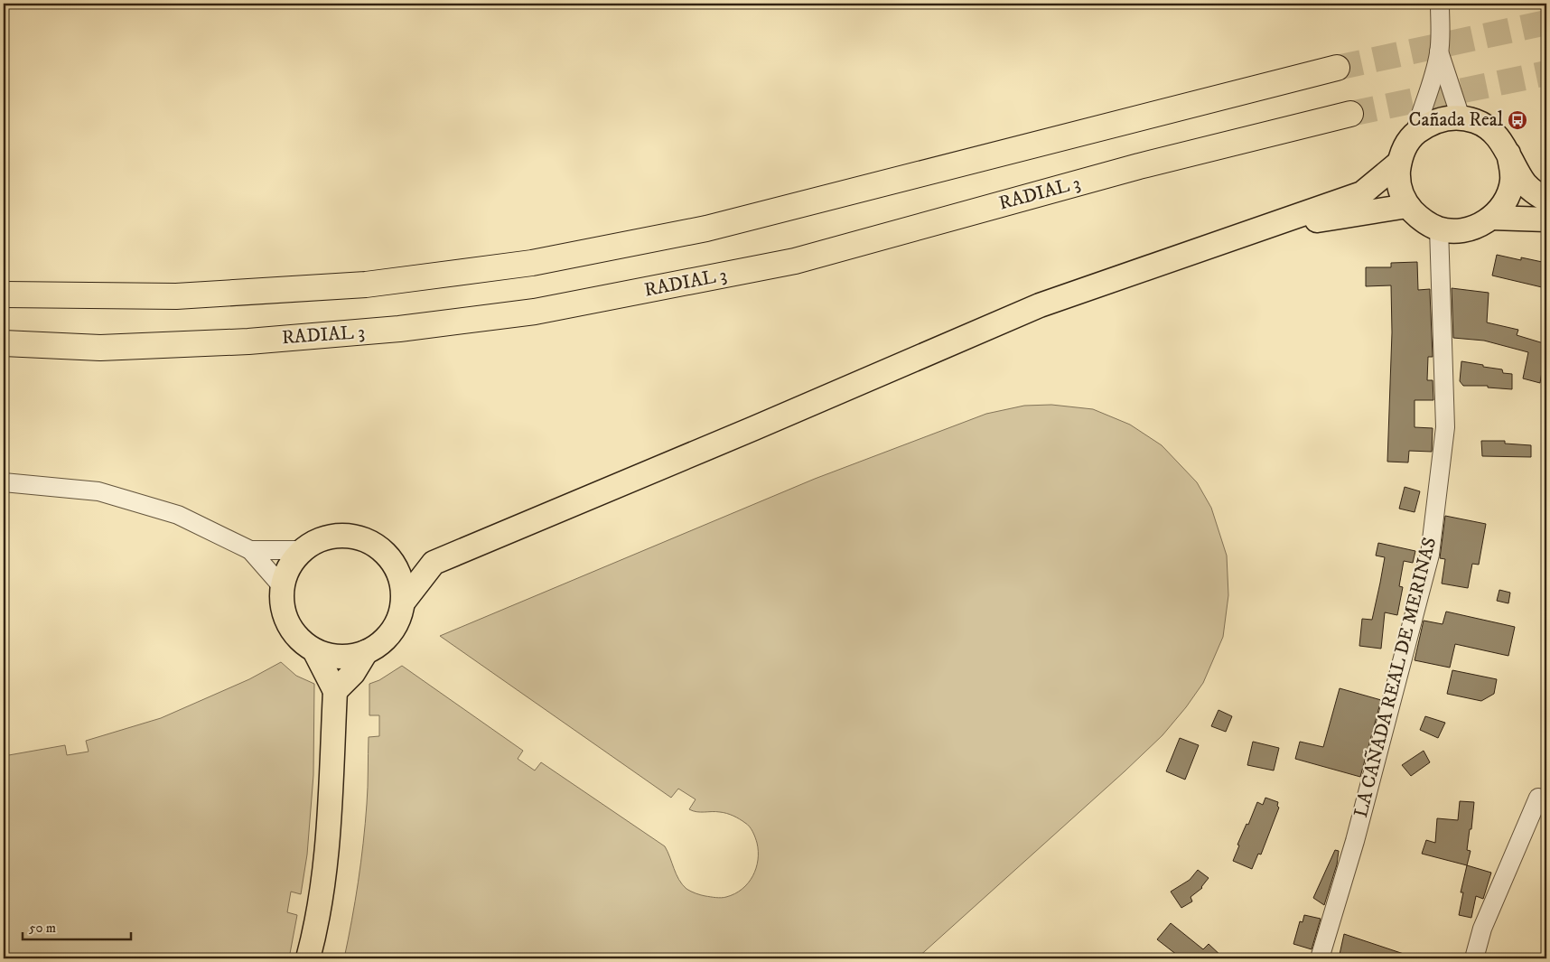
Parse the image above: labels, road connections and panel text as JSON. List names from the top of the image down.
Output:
{
  "streets": {
    "highway": ["RADIAL 3"],
    "street": ["LA CAÑADA REAL DE MERINAS"]
  },
  "places": {
    "bus stop": ["Cañada Real"]
  },
  "scale_bar": "50 m"
}
